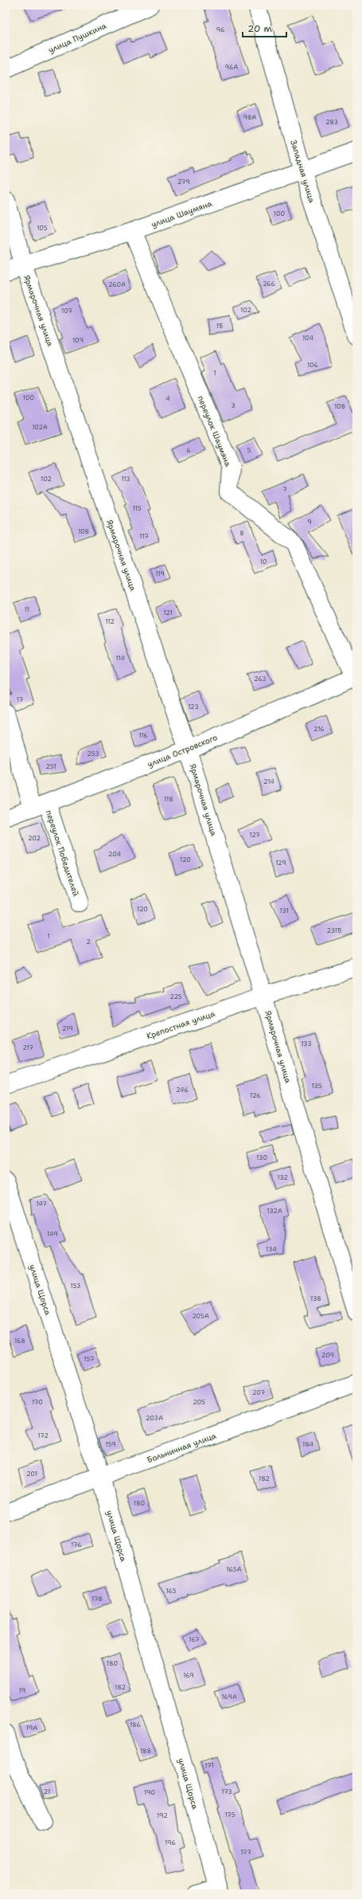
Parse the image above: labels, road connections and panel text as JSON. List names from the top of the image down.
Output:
{
  "streets": {
    "street": [
      "улица Пушкина",
      "Западная улица",
      "улица Шаумяна",
      "Ярмарочная улица",
      "переулок Шаумяна",
      "улица Островского",
      "переулок Победителей",
      "Крепостная улица",
      "улица Щорса",
      "Больничная улица"
    ]
  },
  "crossings": [
    ["Западная улица", "улица Шаумяна"],
    ["улица Шаумяна", "Ярмарочная улица"],
    ["улица Шаумяна", "переулок Шаумяна"],
    ["Ярмарочная улица", "улица Островского"],
    ["Ярмарочная улица", "Крепостная улица"],
    ["переулок Шаумяна", "улица Островского"],
    ["улица Островского", "переулок Победителей"],
    ["улица Щорса", "Больничная улица"]
  ],
  "house_numbers": [
    "96",
    "96А",
    "98А",
    "283",
    "279",
    "100",
    "105",
    "266",
    "260А",
    "102",
    "107",
    "1Б",
    "104",
    "109",
    "106",
    "1",
    "100",
    "4",
    "3",
    "108",
    "102А",
    "6",
    "5",
    "102",
    "113",
    "7",
    "115",
    "9",
    "108",
    "8",
    "117",
    "10",
    "119",
    "11",
    "121",
    "112",
    "114",
    "263",
    "17",
    "123",
    "216",
    "116",
    "253",
    "251",
    "214",
    "118",
    "127",
    "202",
    "204",
    "120",
    "129",
    "120",
    "131",
    "231Б",
    "1",
    "2",
    "225",
    "219",
    "133",
    "217",
    "135",
    "246",
    "126",
    "130",
    "132",
    "147",
    "132А",
    "149",
    "134",
    "153",
    "138",
    "205А",
    "168",
    "209",
    "157",
    "207",
    "170",
    "205",
    "203А",
    "172",
    "159",
    "184",
    "201",
    "182",
    "180",
    "176",
    "165А",
    "165",
    "178",
    "167",
    "180",
    "169",
    "182",
    "19",
    "169А",
    "186",
    "19А",
    "188",
    "171",
    "21",
    "173",
    "190",
    "175",
    "192",
    "196",
    "177"
  ],
  "scale_bar": "20 m"
}
